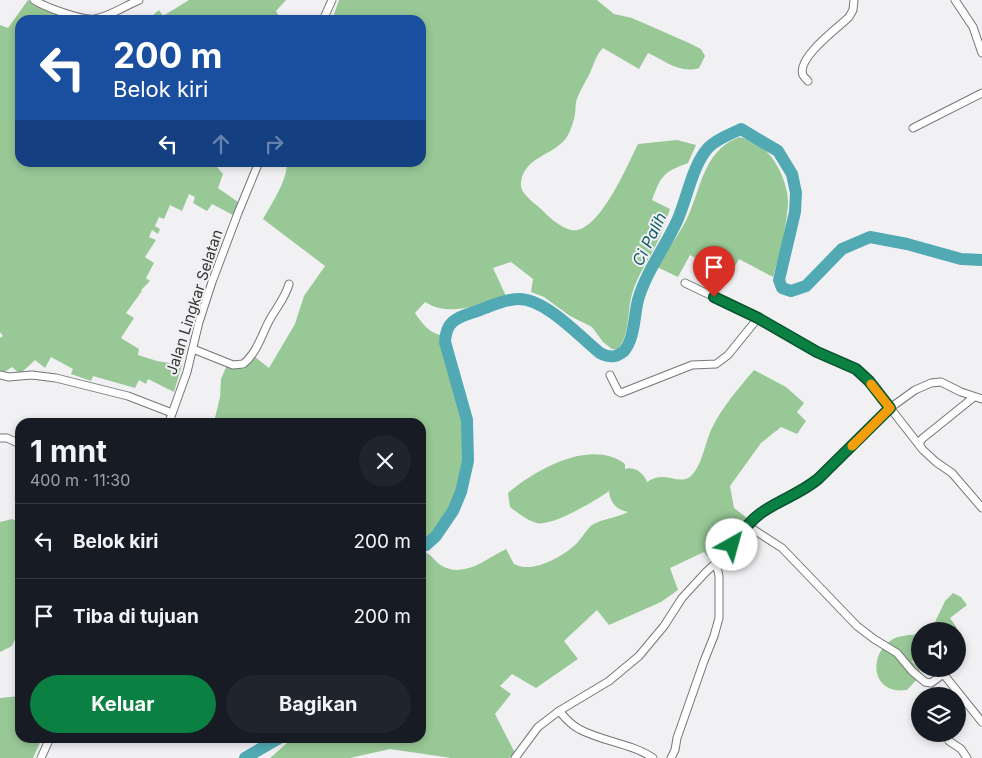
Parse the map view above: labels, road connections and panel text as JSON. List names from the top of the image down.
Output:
{
  "streets": {
    "street": ["Jalan Lingkar Selatan"]
  },
  "water": ["Ci Palih"],
  "page": {
    "turn": ["200 m", "Belok kiri"],
    "heading": ["1 mnt", "400 m · 11:30"],
    "list": [
      {
        "name": "Belok kiri",
        "value": "200 m"
      },
      {
        "name": "Tiba di tujuan",
        "value": "200 m"
      }
    ],
    "buttons": ["Keluar", "Bagikan"]
  }
}
